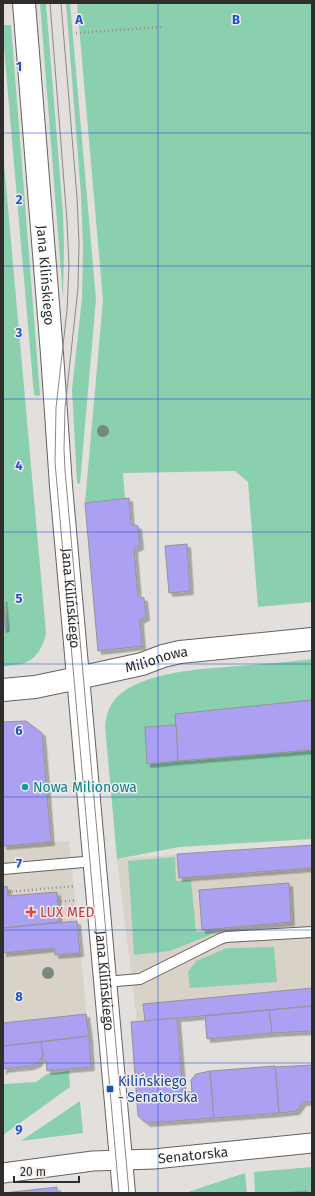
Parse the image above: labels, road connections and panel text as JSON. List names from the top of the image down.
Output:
{
  "streets": {
    "street": ["Jana Kilińskiego", "Milionowa", "Senatorska"]
  },
  "crossings": [
    ["Jana Kilińskiego", "Milionowa"],
    ["Jana Kilińskiego", "Senatorska"]
  ],
  "places": {
    "other": ["Nowa Milionowa"],
    "health": ["LUX MED"],
    "transit": ["Kilińskiego - Senatorska"]
  },
  "scale_bar": "20 m",
  "grid": {
    "columns": ["A", "B"],
    "rows": [
      "1",
      "2",
      "3",
      "4",
      "5",
      "6",
      "7",
      "8",
      "9"
    ]
  }
}
